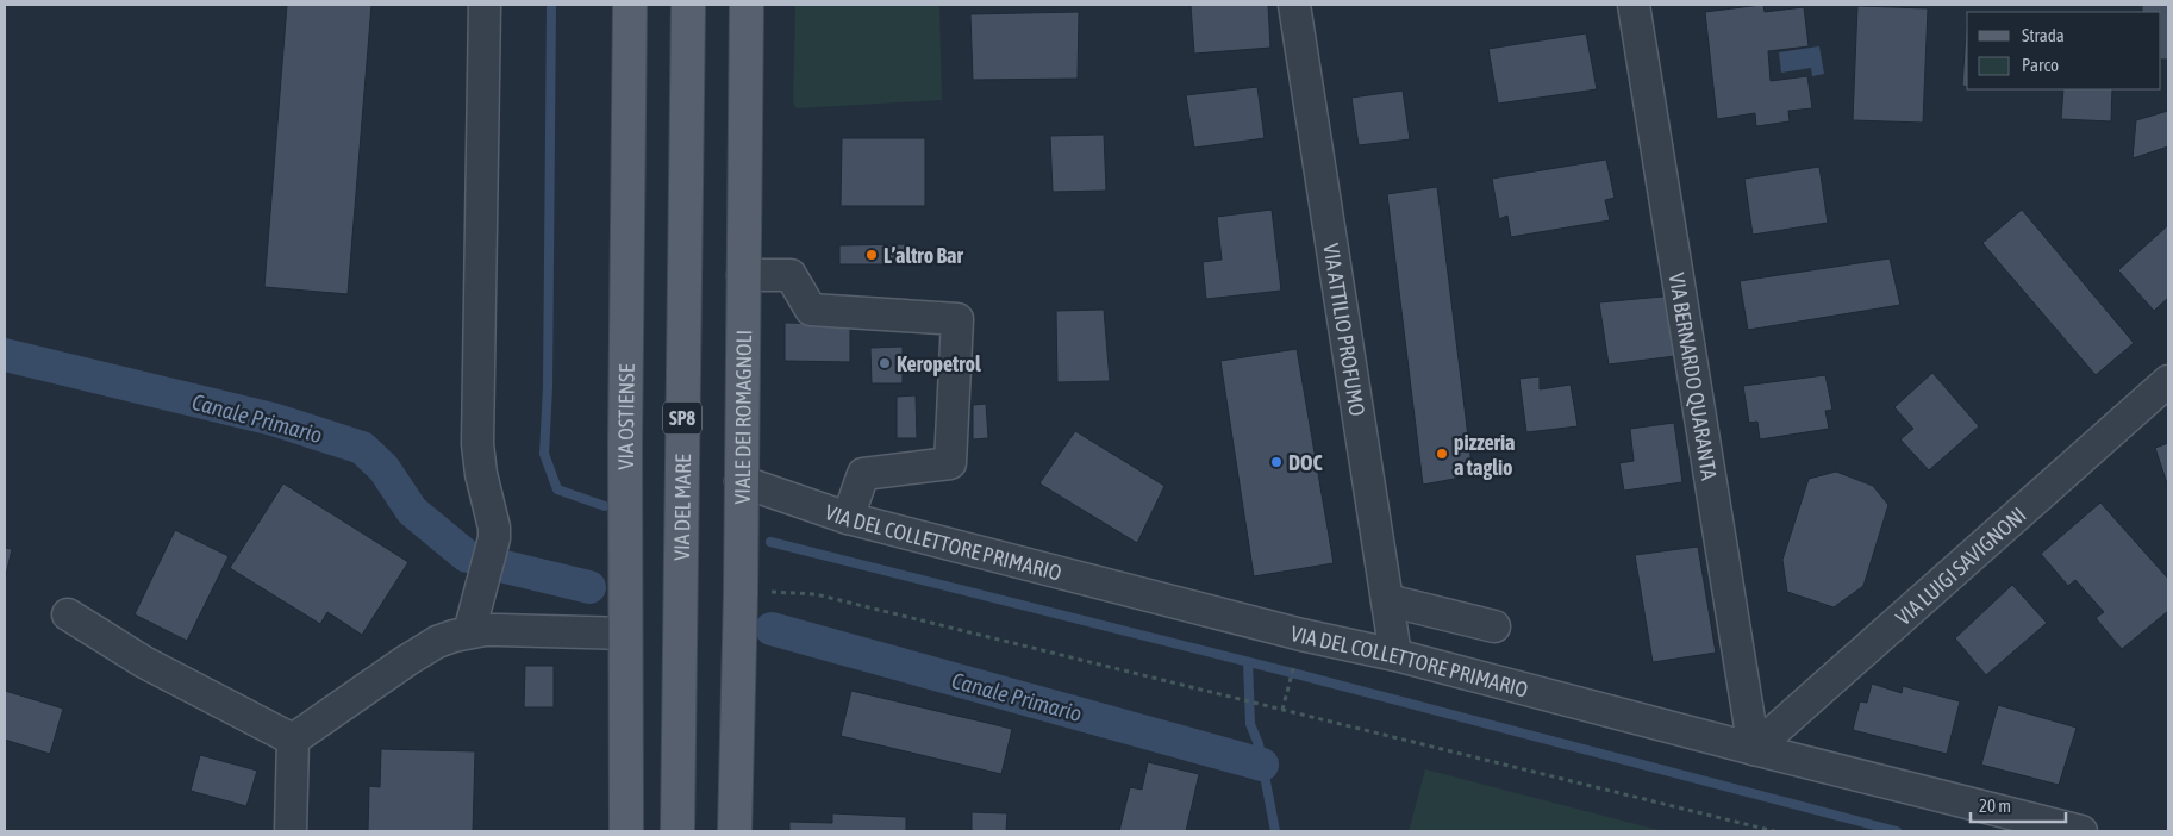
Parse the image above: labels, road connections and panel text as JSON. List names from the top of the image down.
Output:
{
  "streets": {
    "main road": [
      "VIA OSTIENSE",
      "SP8",
      "VIALE DEI ROMAGNOLI",
      "VIA DEL MARE"
    ],
    "street": [
      "VIA ATTILIO PROFUMO",
      "VIA BERNARDO QUARANTA",
      "VIA DEL COLLETTORE PRIMARIO",
      "VIA LUIGI SAVIGNONI"
    ]
  },
  "crossings": [
    ["VIA ATTILIO PROFUMO", "VIA DEL COLLETTORE PRIMARIO"],
    ["VIA BERNARDO QUARANTA", "VIA DEL COLLETTORE PRIMARIO"],
    ["VIA BERNARDO QUARANTA", "VIA LUIGI SAVIGNONI"],
    ["VIALE DEI ROMAGNOLI", "VIA DEL COLLETTORE PRIMARIO"],
    ["VIA DEL COLLETTORE PRIMARIO", "VIA LUIGI SAVIGNONI"]
  ],
  "water": ["Canale Primario"],
  "places": [
    "L’altro Bar",
    "Keropetrol",
    "pizzeria a taglio",
    "DOC"
  ],
  "legend": ["Strada", "Parco"],
  "scale_bar": "20 m"
}
